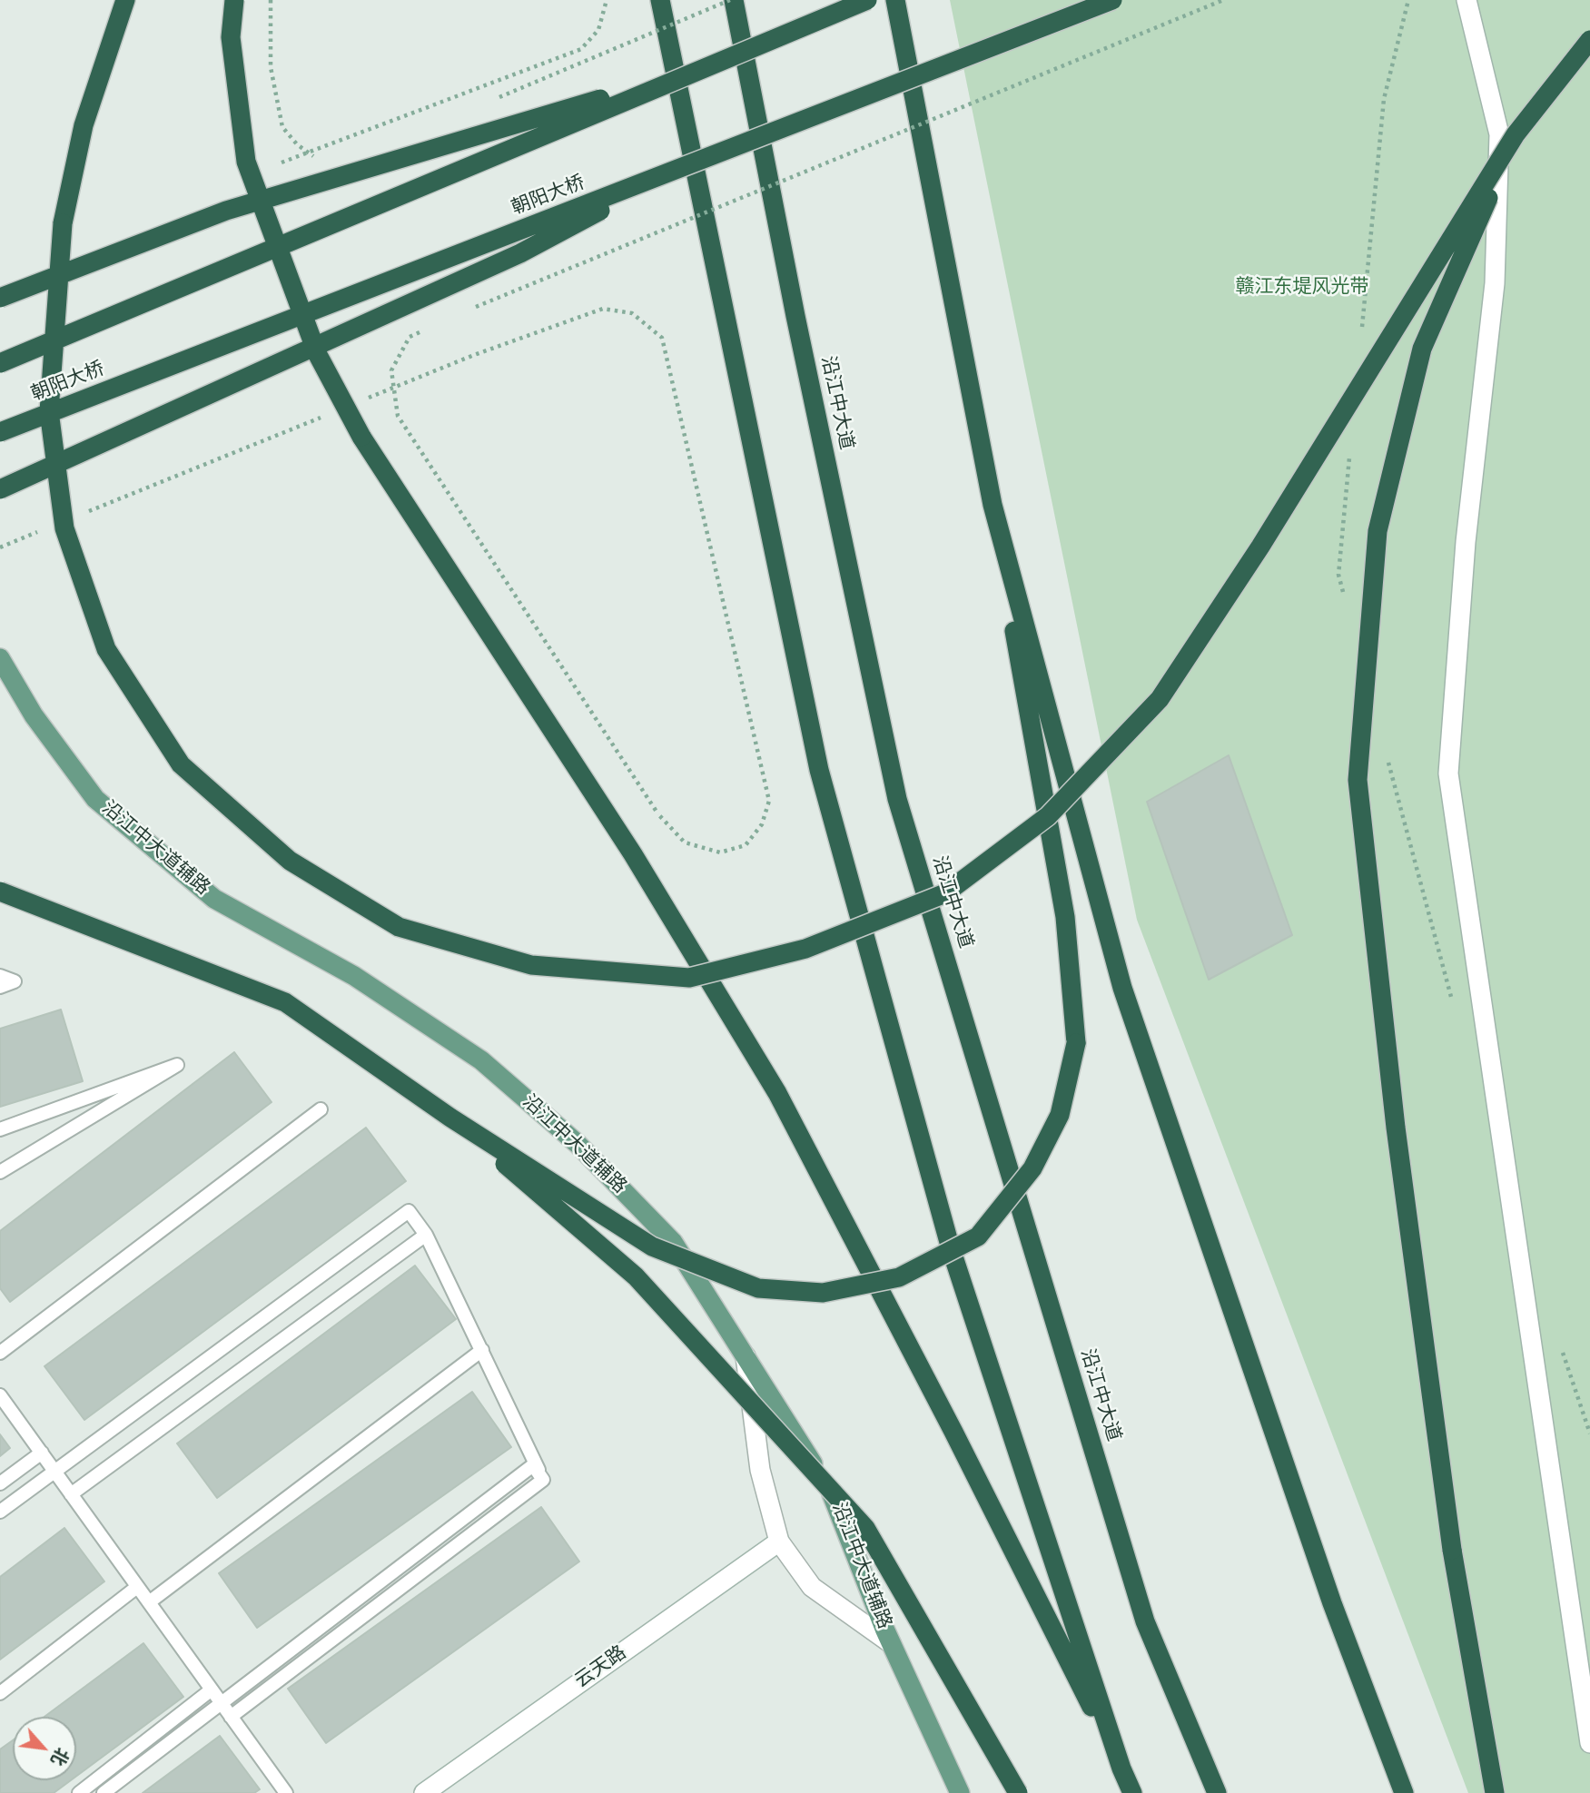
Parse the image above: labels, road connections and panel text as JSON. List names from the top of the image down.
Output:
{
  "streets": {
    "highway": ["朝阳大桥", "沿江中大道"],
    "main road": ["沿江中大道辅路"],
    "street": ["云天路"]
  },
  "parks": ["赣江东堤风光带"],
  "north": "bottom right"
}
